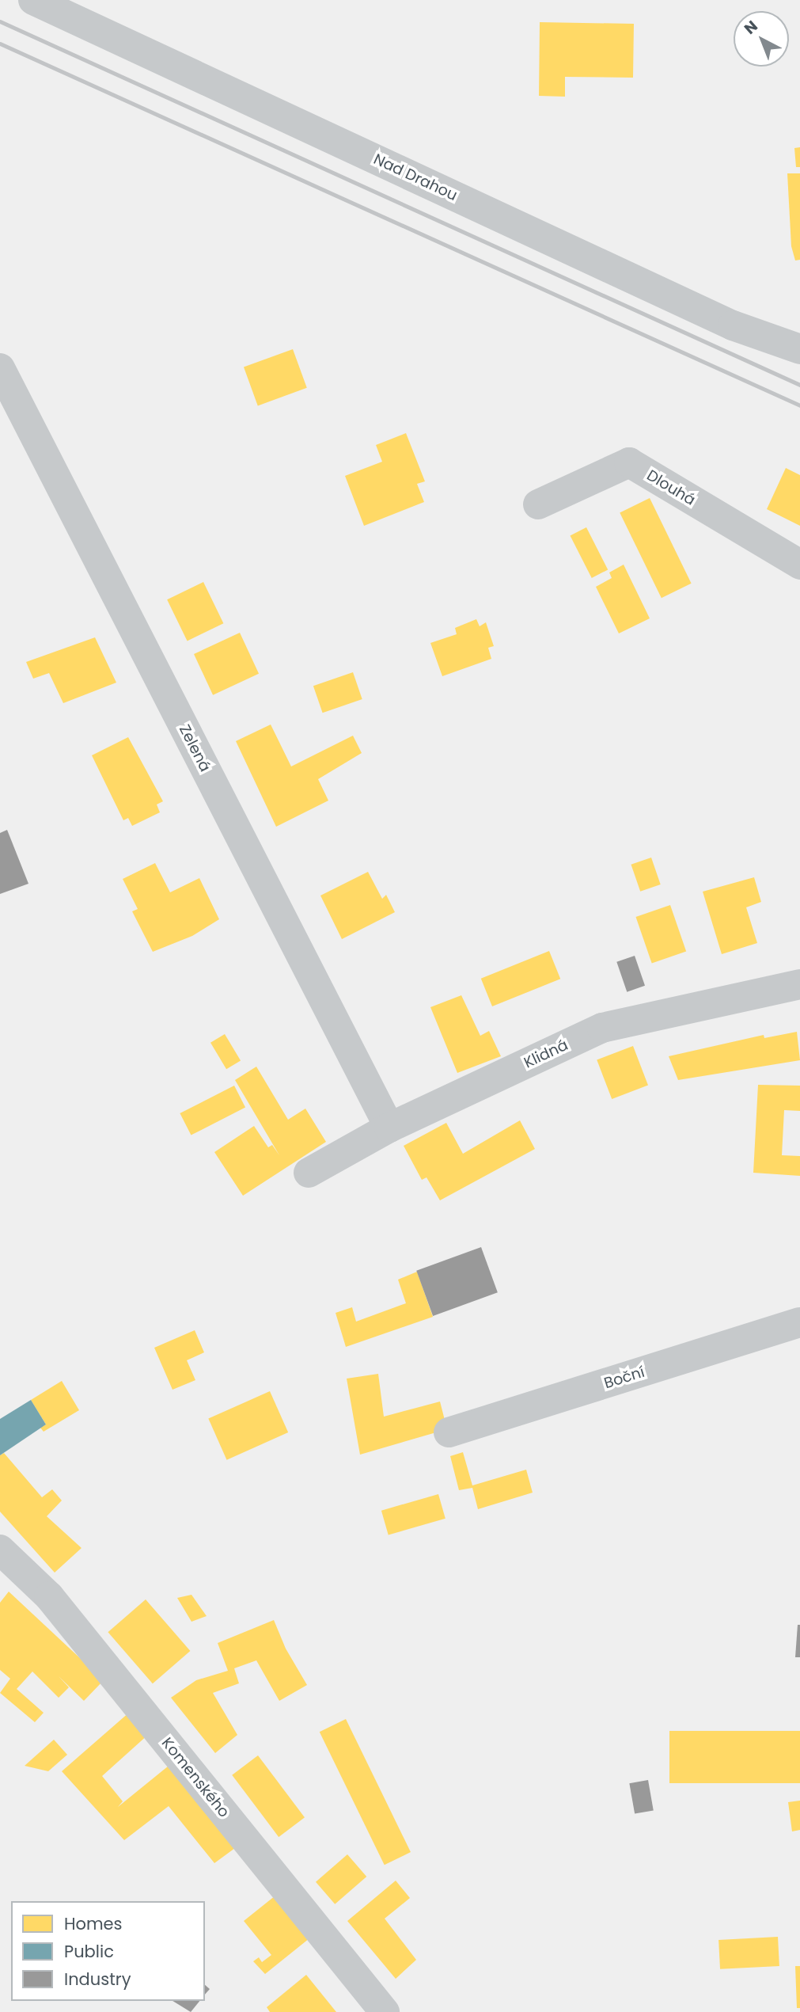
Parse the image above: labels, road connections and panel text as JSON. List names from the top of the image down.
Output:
{
  "streets": {
    "street": [
      "Nad Drahou",
      "Dlouhá",
      "Zelená",
      "Klidná",
      "Boční",
      "Komenského"
    ]
  },
  "crossings": [
    ["Zelená", "Klidná"]
  ],
  "legend": ["Homes", "Public", "Industry"],
  "north": "top left"
}
